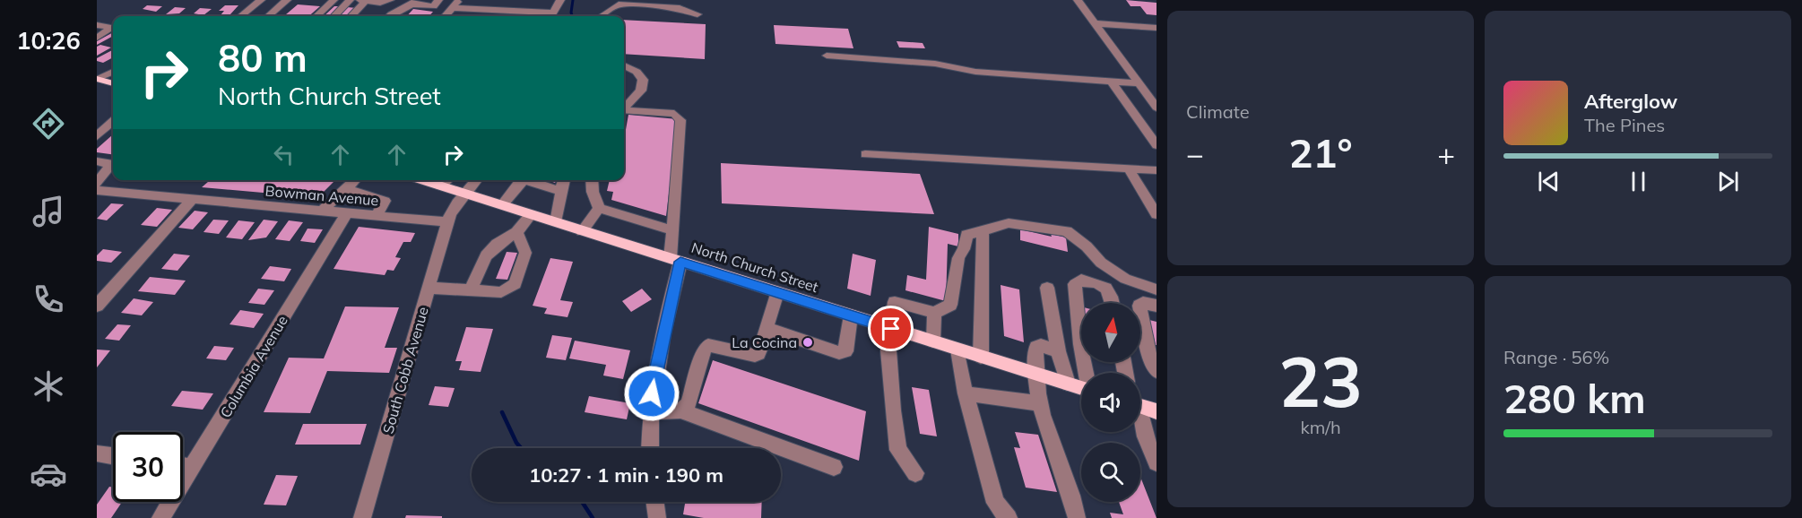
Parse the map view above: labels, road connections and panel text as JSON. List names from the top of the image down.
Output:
{
  "streets": {
    "main road": ["North Church Street"],
    "street": ["Bowman Avenue", "Columbia Avenue", "South Cobb Avenue"]
  },
  "crossings": [
    ["Bowman Avenue", "Columbia Avenue"],
    ["Bowman Avenue", "South Cobb Avenue"],
    ["North Church Street", "South Cobb Avenue"]
  ],
  "places": ["La Cocina"],
  "north": "top",
  "page": {
    "tabs": "10:26",
    "tile": [
      "Climate",
      ["23", "km/h"],
      ["Range · 56%", "280 km"]
    ],
    "turn": ["80 m", "North Church Street"],
    "song": ["Afterglow", "The Pines"],
    "heat": ["−", "21°", "+"],
    "limit": "30",
    "trip": "10:27 · 1 min · 190 m"
  }
}
